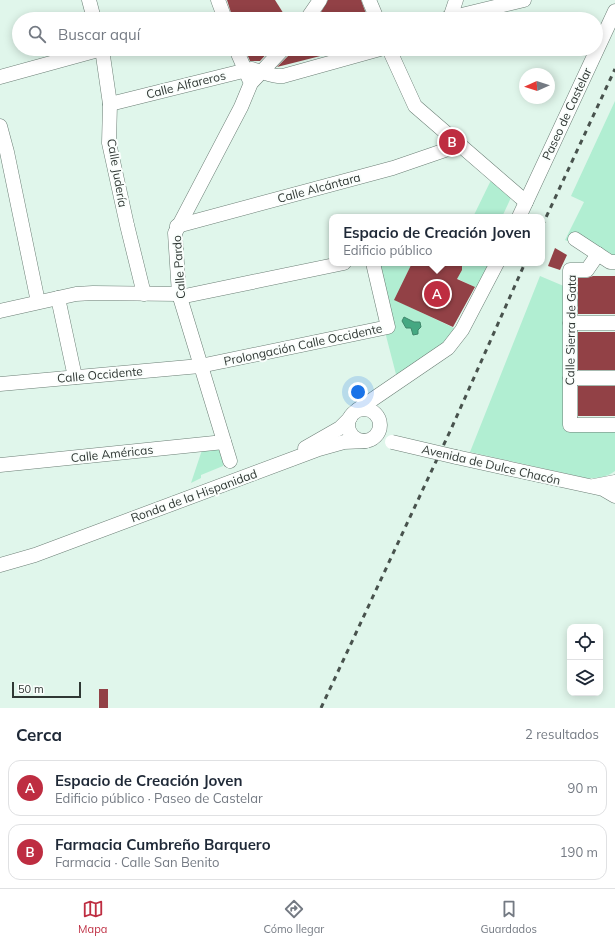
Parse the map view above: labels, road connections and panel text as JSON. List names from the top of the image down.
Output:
{
  "streets": {
    "street": [
      "Calle Alfareros",
      "Paseo de Castelar",
      "Calle Judería",
      "Calle Alcántara",
      "Calle Pardo",
      "Calle Sierra de Gata",
      "Prolongación Calle Occidente",
      "Calle Occidente",
      "Calle Américas",
      "Avenida de Dulce Chacón",
      "Ronda de la Hispanidad"
    ]
  },
  "crossings": [
    ["Calle Alfareros", "Calle Judería"],
    ["Calle Alfareros", "Calle Pardo"],
    ["Calle Alcántara", "Calle Pardo"],
    ["Calle Pardo", "Prolongación Calle Occidente"],
    ["Calle Pardo", "Calle Occidente"],
    ["Calle Pardo", "Calle Américas"],
    ["Prolongación Calle Occidente", "Calle Occidente"],
    ["Avenida de Dulce Chacón", "Ronda de la Hispanidad"]
  ],
  "scale_bar": "50 m",
  "north": "left",
  "page": {
    "search": "Buscar aquí",
    "pins": ["B", "A"],
    "popup": ["Espacio de Creación Joven", "Edificio público"],
    "scale": "50 m",
    "heading": ["Cerca", "2 resultados"],
    "list": [
      {
        "mark": "A",
        "name": "Espacio de Creación Joven",
        "note": "Edificio público · Paseo de Castelar",
        "value": "90 m"
      },
      {
        "mark": "B",
        "name": "Farmacia Cumbreño Barquero",
        "note": "Farmacia · Calle San Benito",
        "value": "190 m"
      }
    ],
    "nav": ["Mapa", "Cómo llegar", "Guardados"]
  }
}
